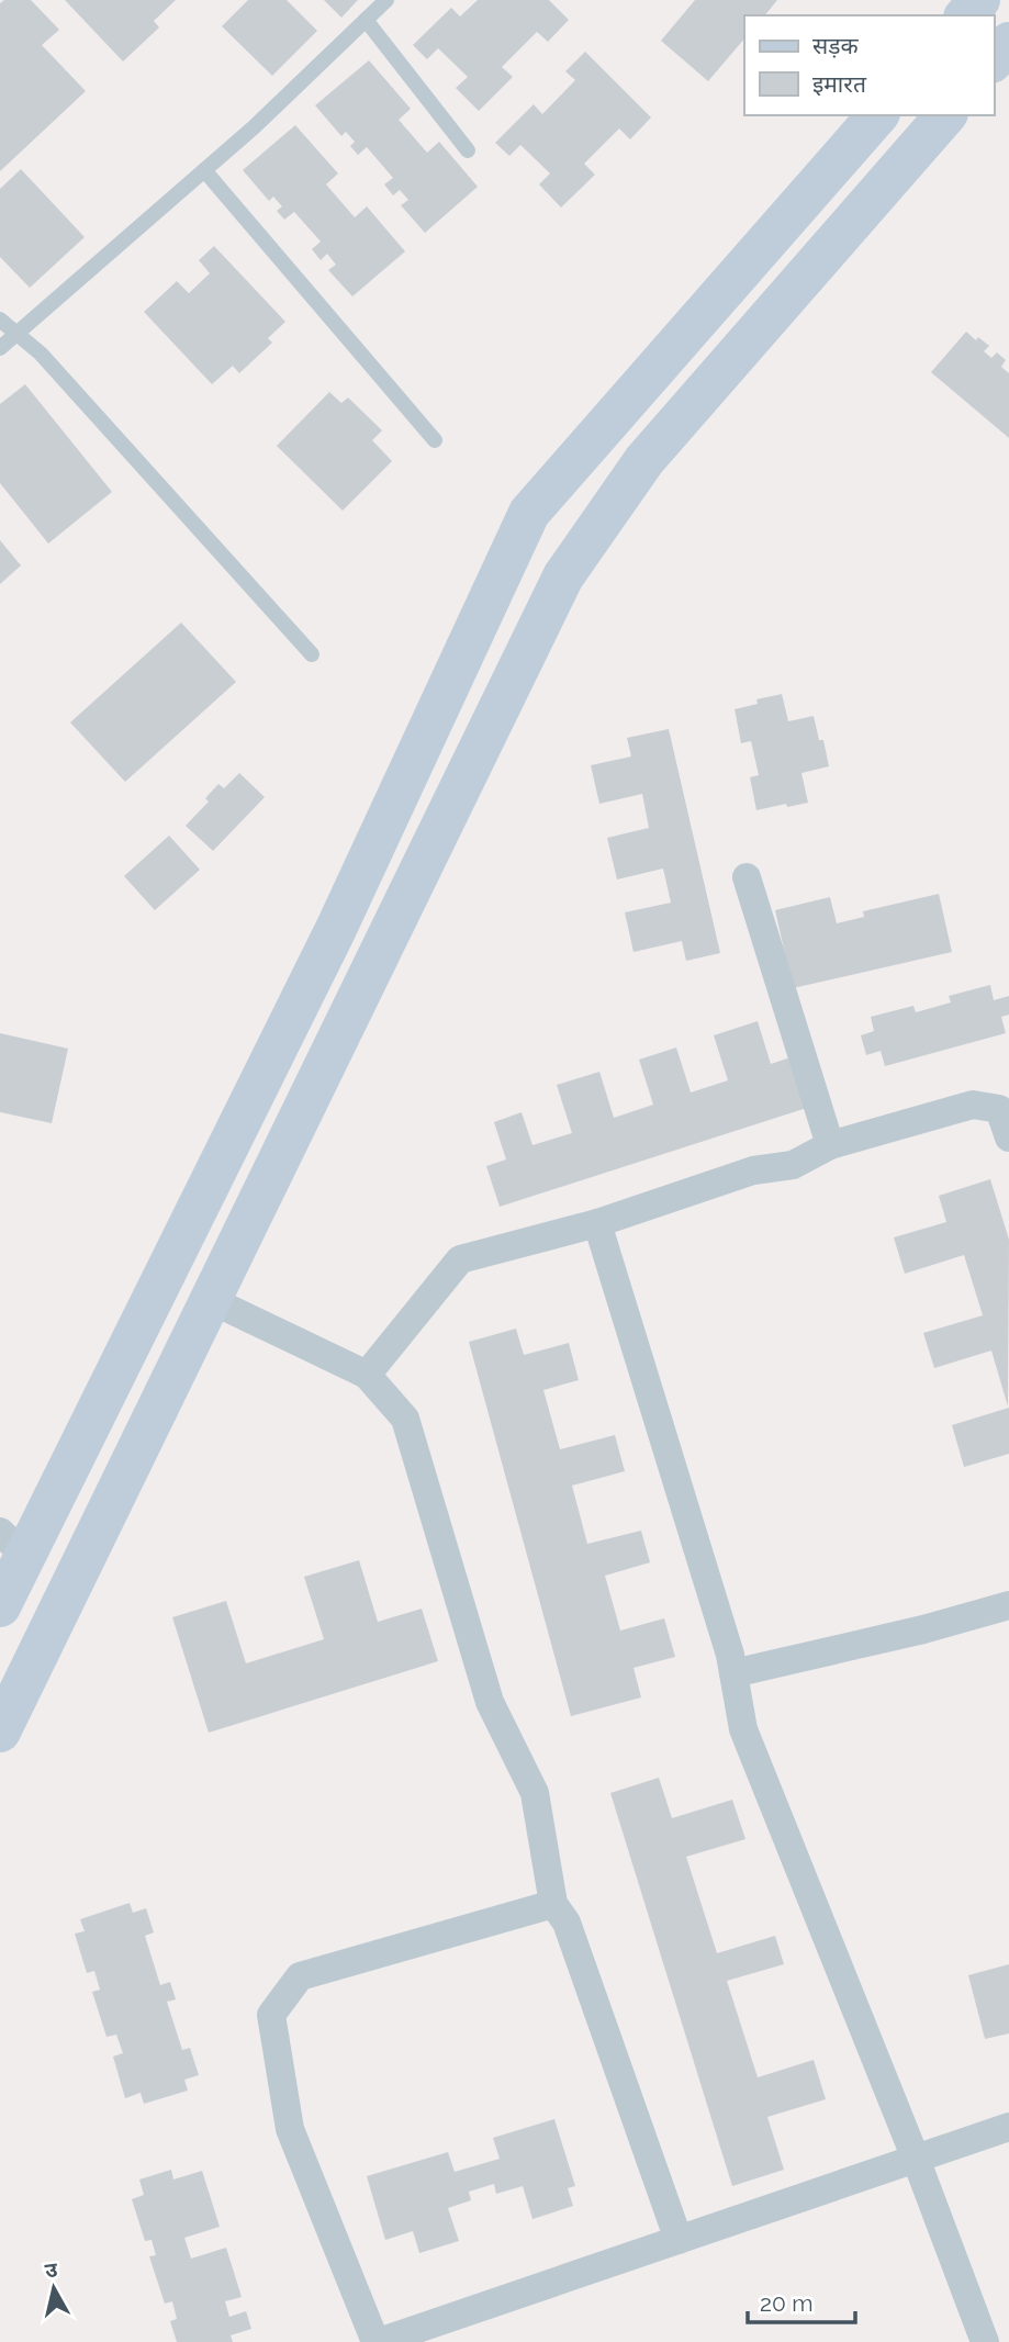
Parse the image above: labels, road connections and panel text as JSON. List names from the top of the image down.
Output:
{
  "legend": ["सड़क", "इमारत"],
  "scale_bar": "20 m",
  "north": "top"
}
